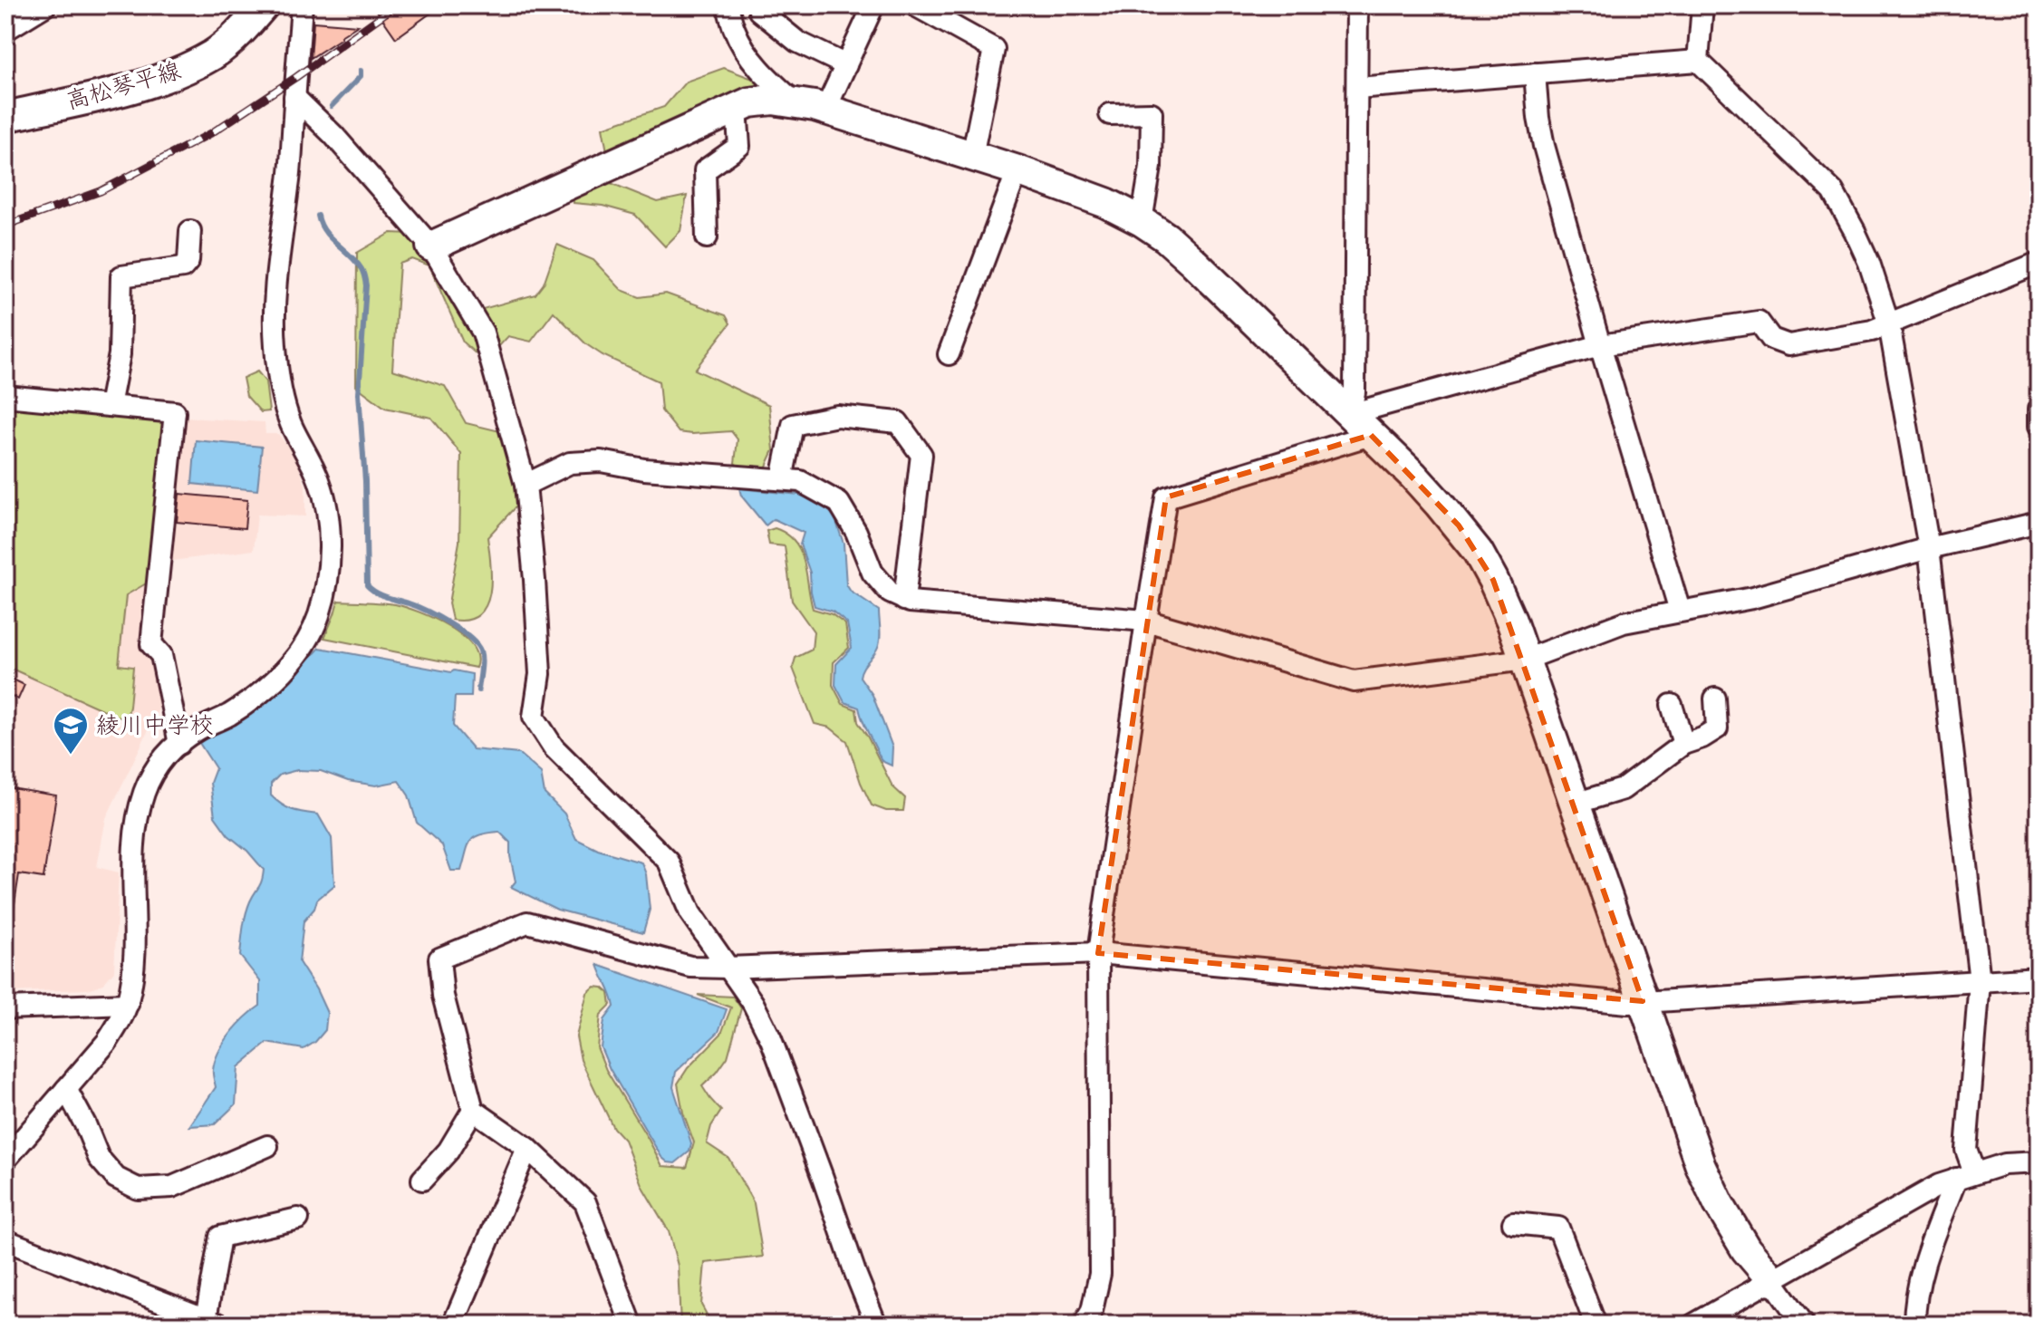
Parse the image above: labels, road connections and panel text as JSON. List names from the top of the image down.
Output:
{
  "streets": {
    "street": ["高松琴平線"]
  },
  "places": {
    "school or university": ["綾川中学校"]
  }
}
